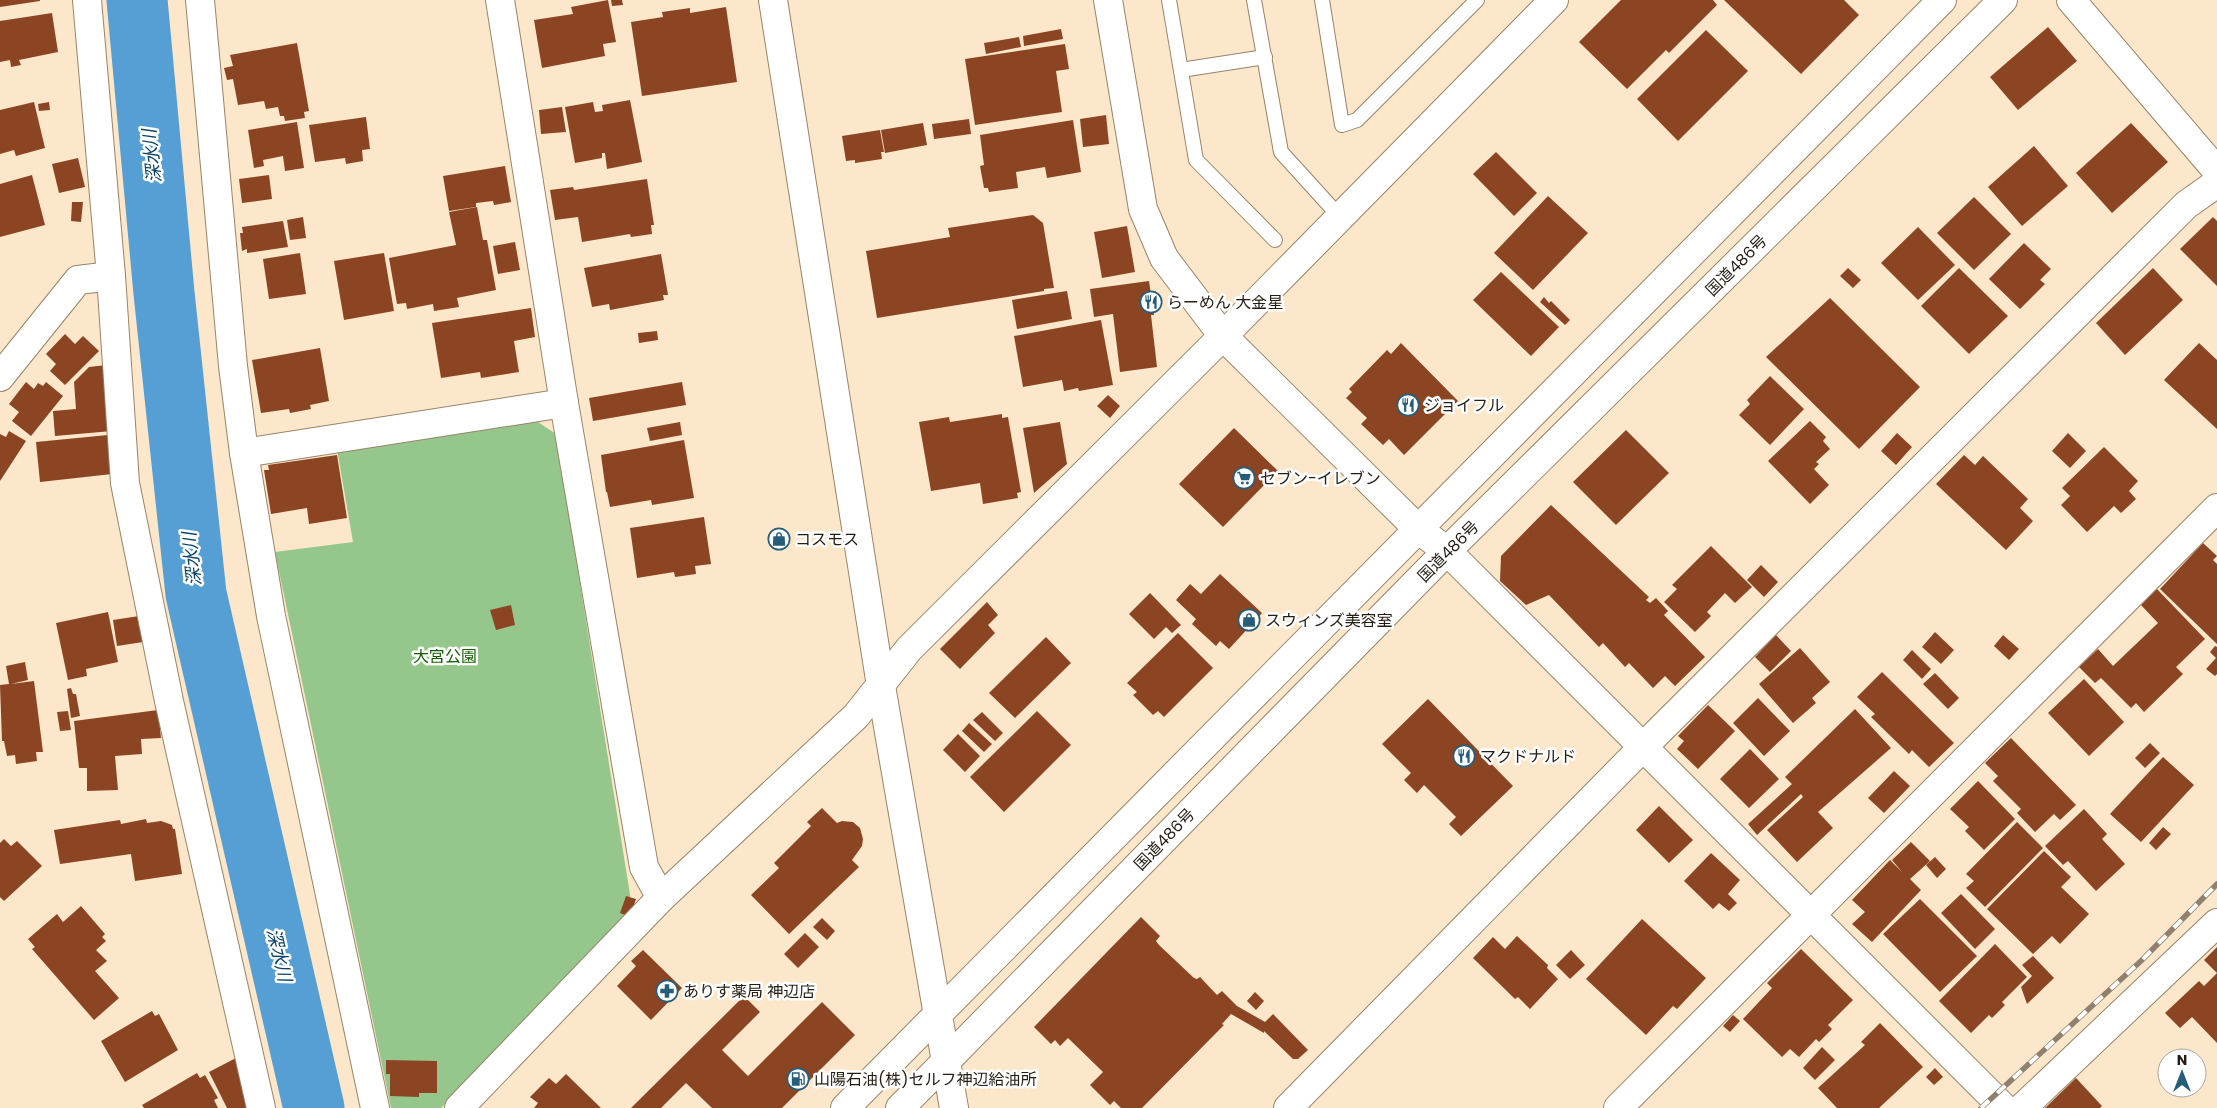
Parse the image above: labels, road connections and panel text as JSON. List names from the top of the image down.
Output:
{
  "streets": {
    "main road": ["国道486号"]
  },
  "water": ["深水川"],
  "parks": ["大宮公園"],
  "places": {
    "restaurant": ["らーめん 大金星", "ジョイフル", "マクドナルド"],
    "supermarket": ["セブン-イレブン"],
    "shop": ["コスモス", "スウィンズ美容室"],
    "pharmacy": ["ありす薬局 神辺店"],
    "fuel station": ["山陽石油(株)セルフ神辺給油所"]
  },
  "north": "top"
}
